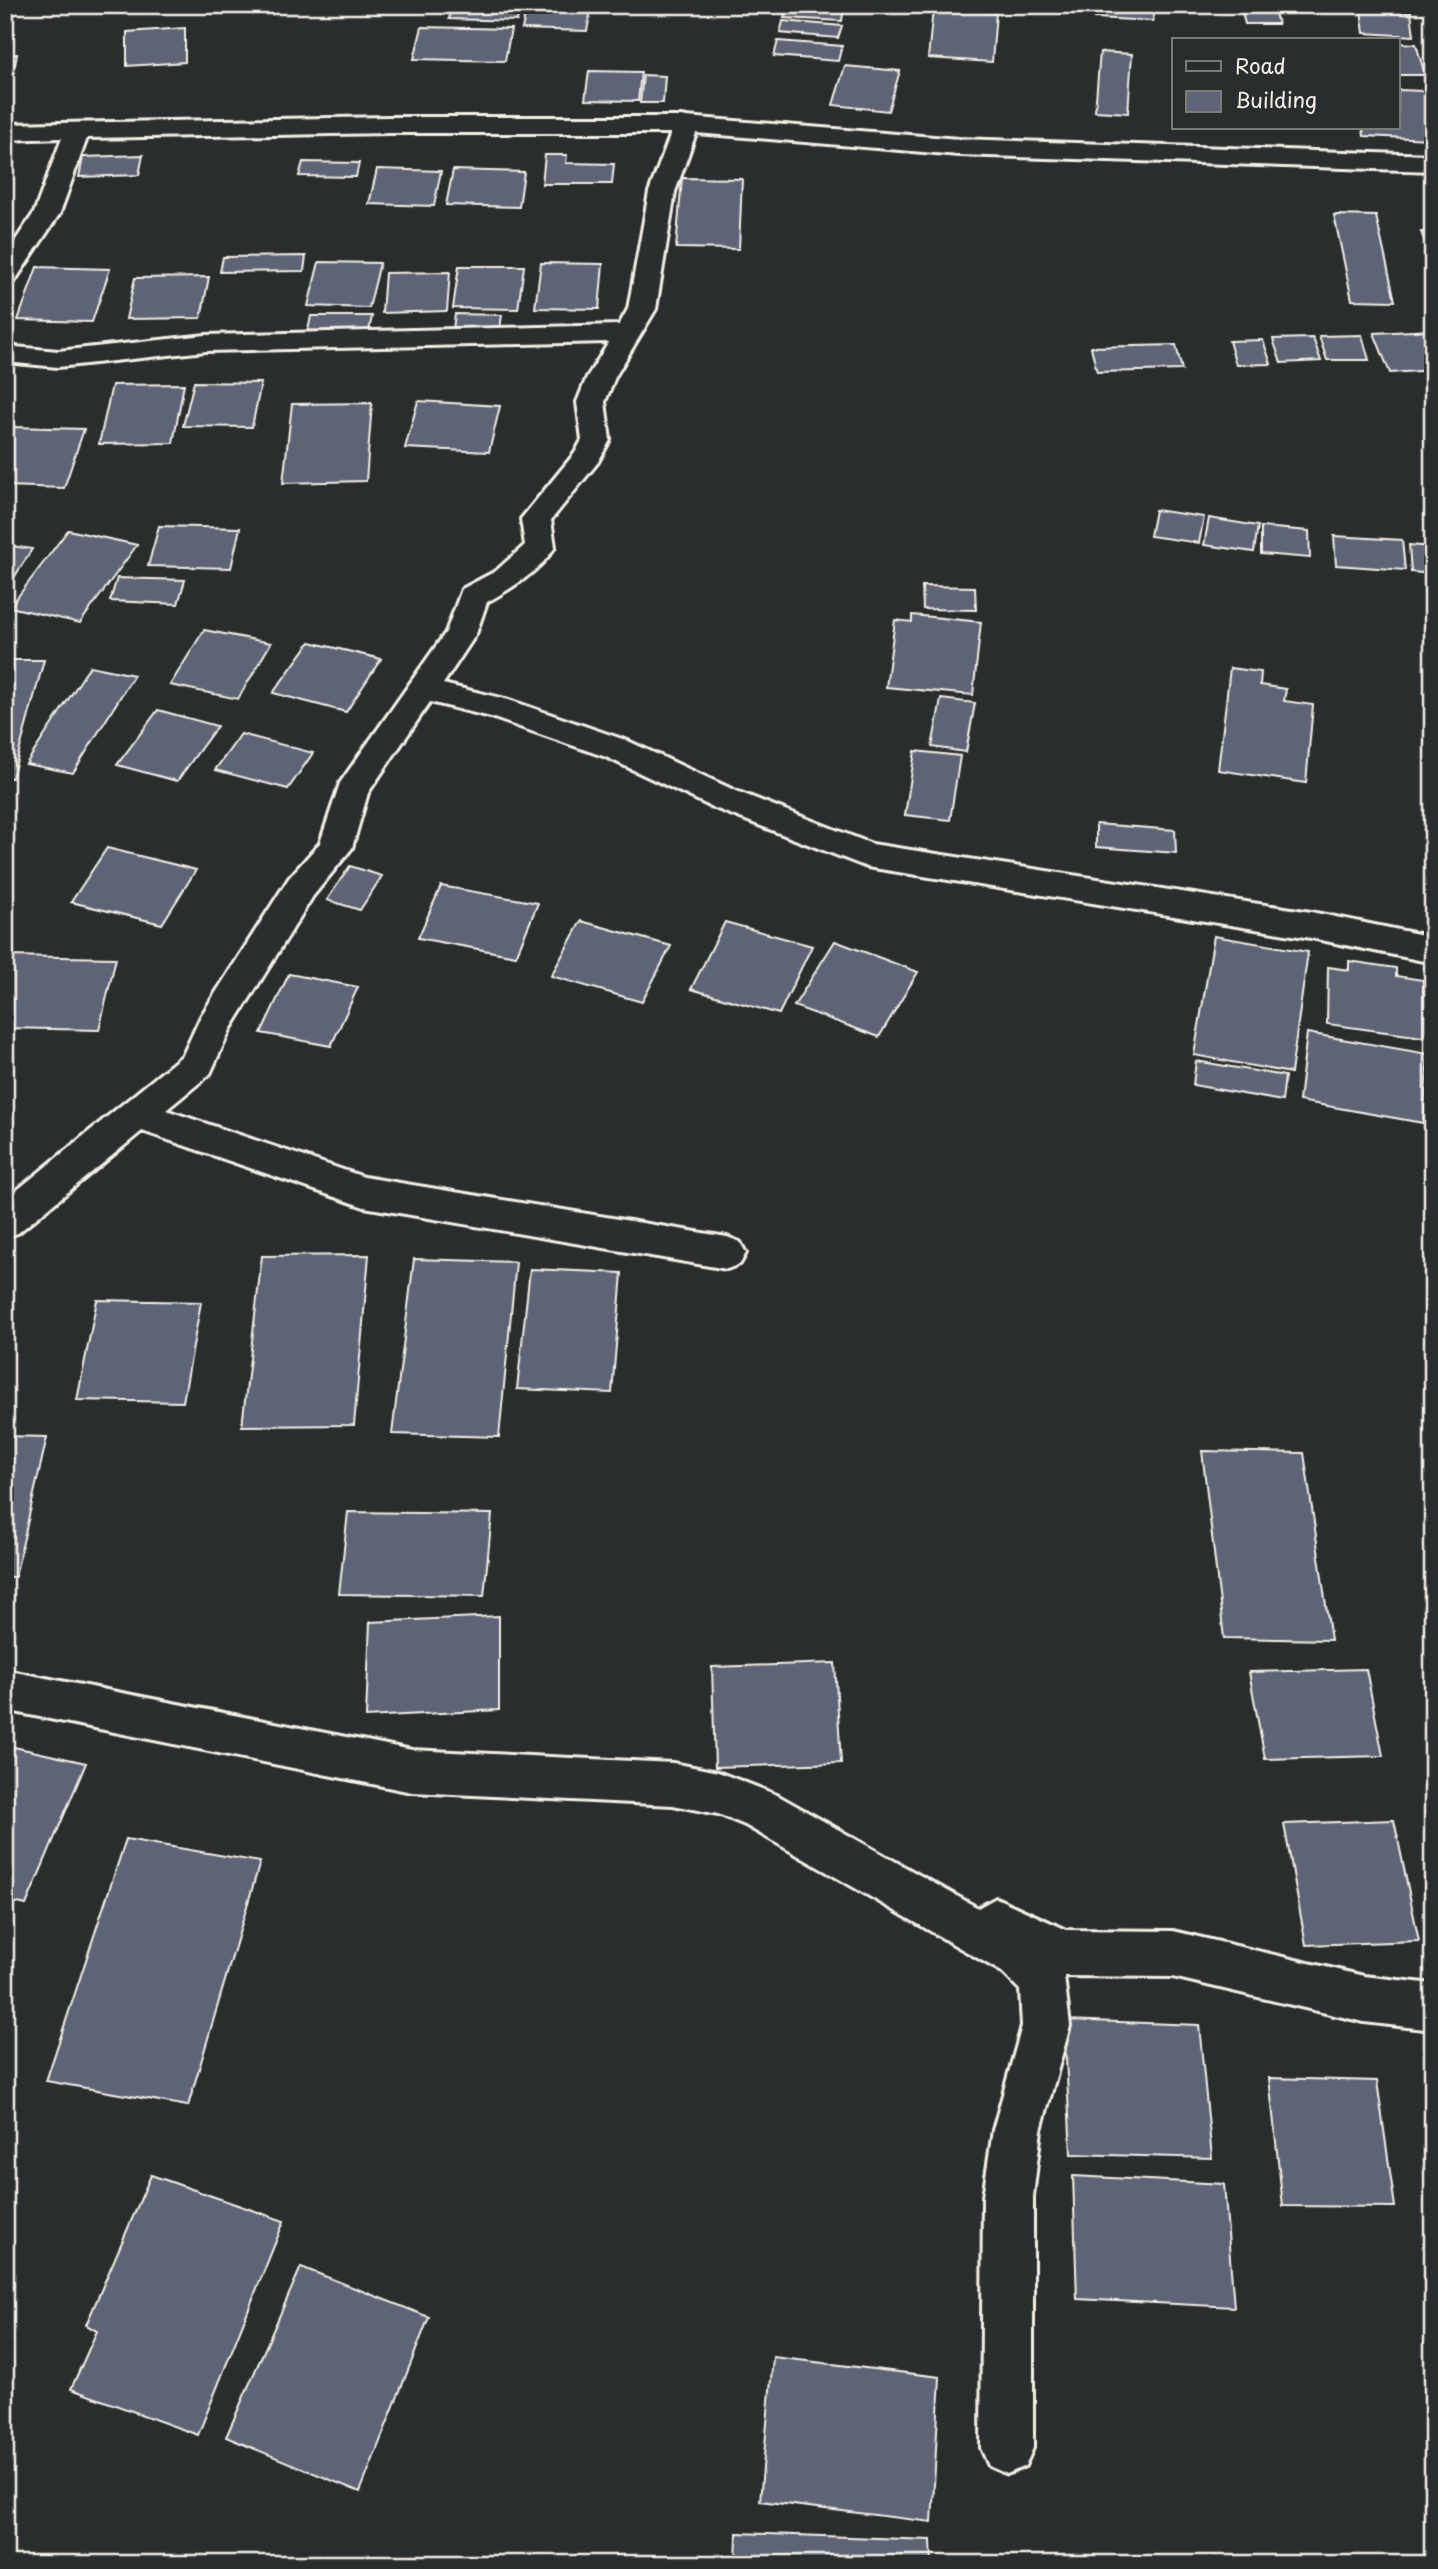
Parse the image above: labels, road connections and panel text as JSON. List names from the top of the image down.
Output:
{
  "legend": ["Road", "Building"]
}
